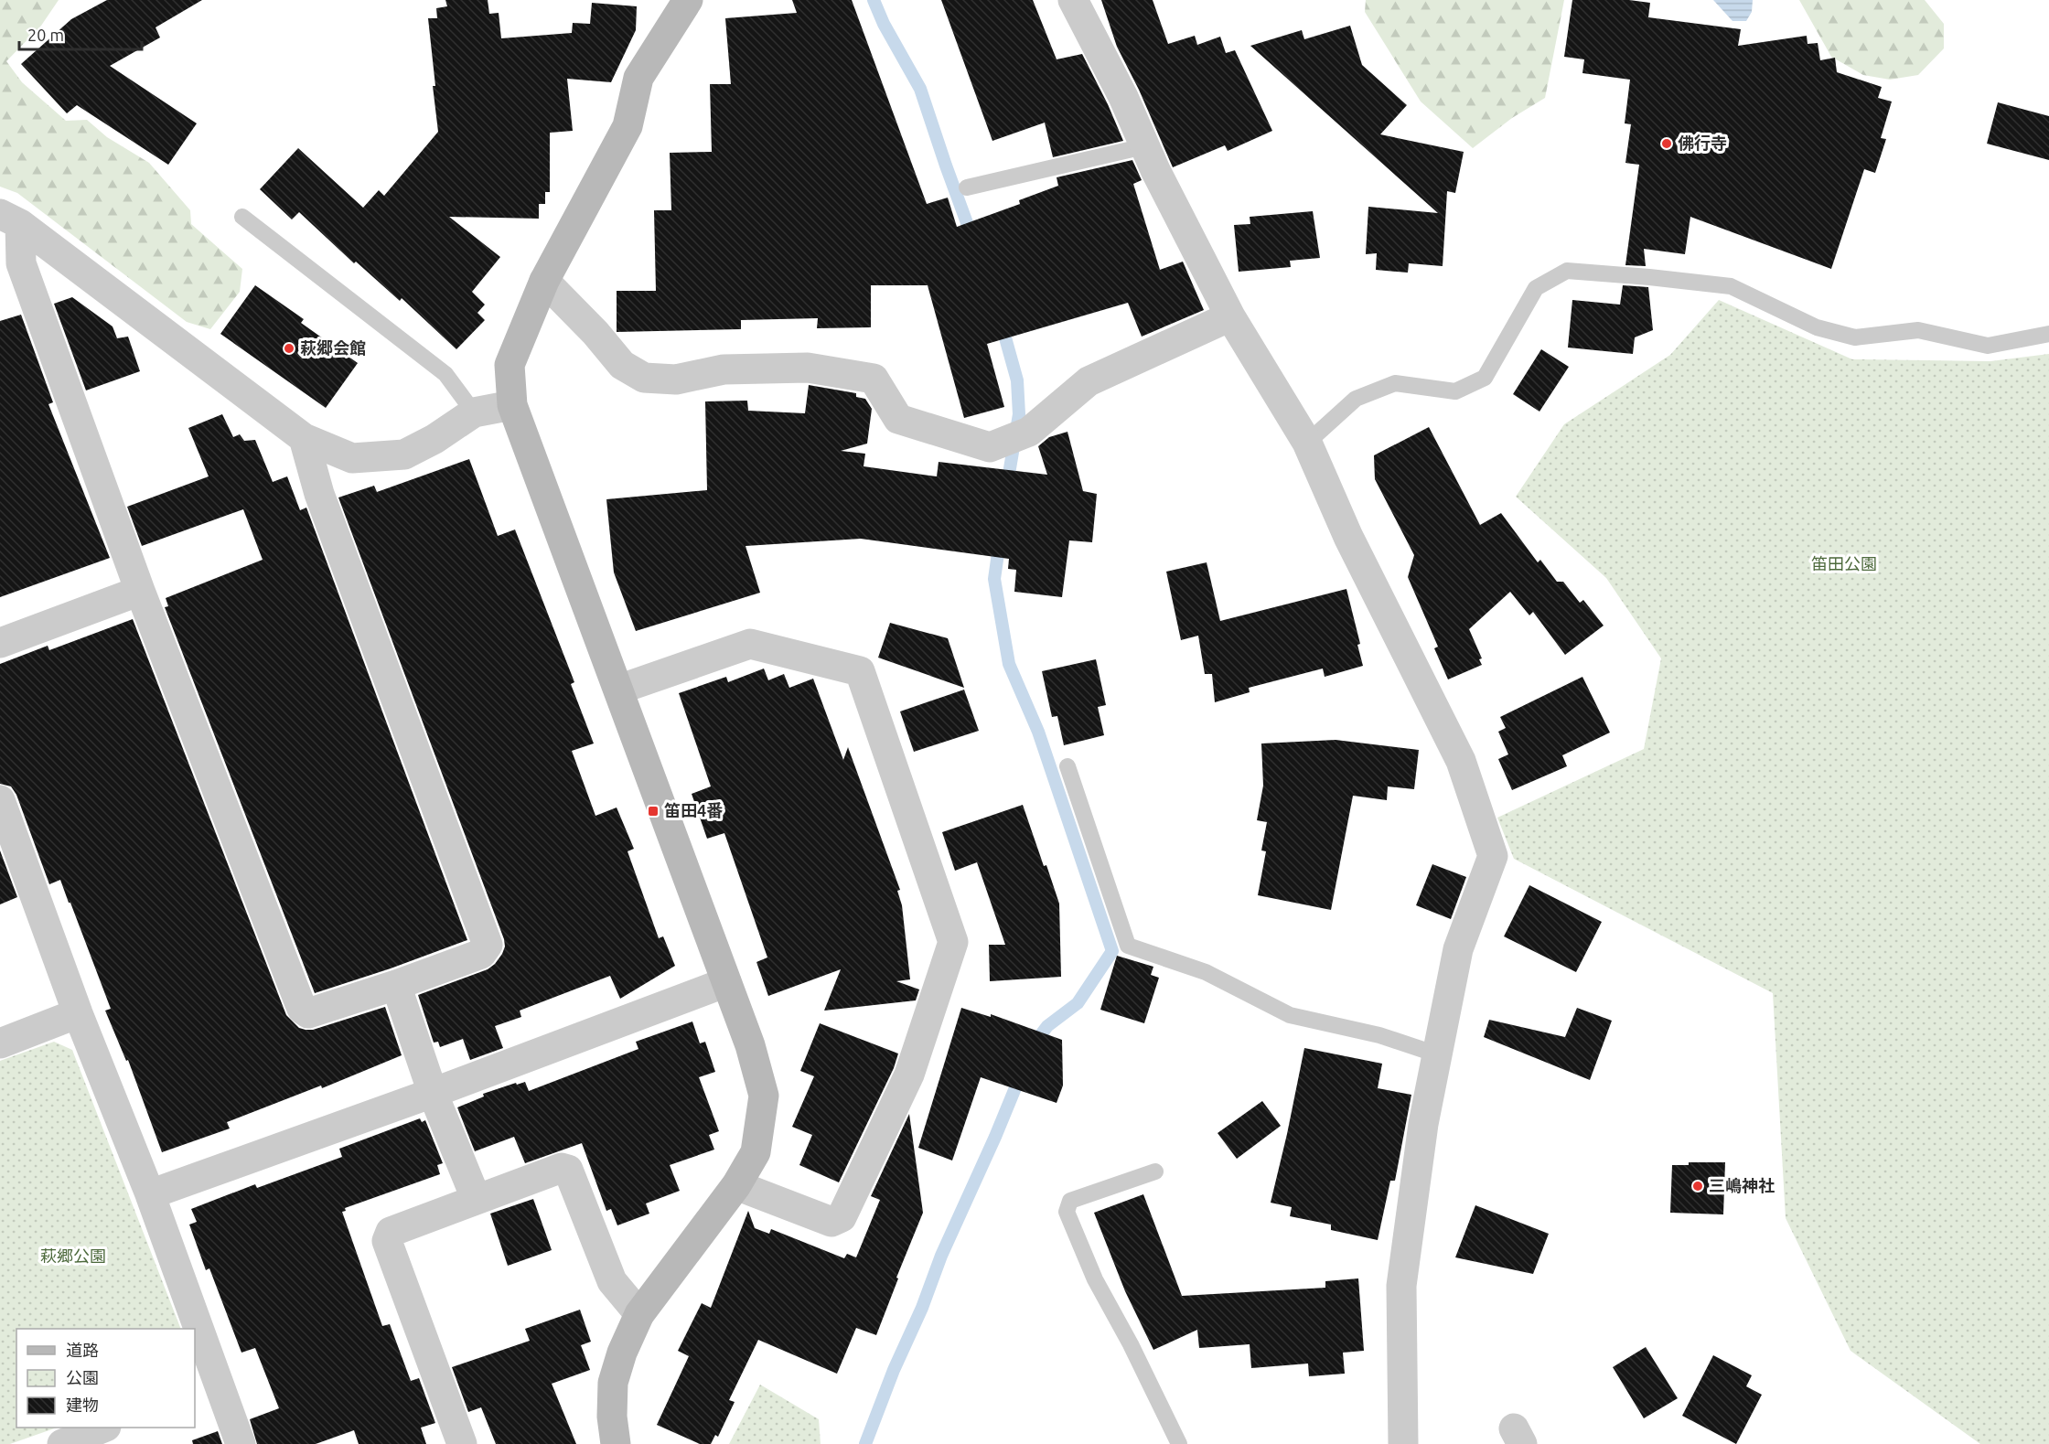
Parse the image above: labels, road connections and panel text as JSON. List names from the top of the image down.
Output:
{
  "parks": ["笛田公園", "萩郷公園"],
  "places": {
    "other": ["佛行寺", "萩郷会館", "三嶋神社"],
    "transit": ["笛田4番"]
  },
  "legend": ["道路", "公園", "建物"],
  "scale_bar": "20 m"
}
